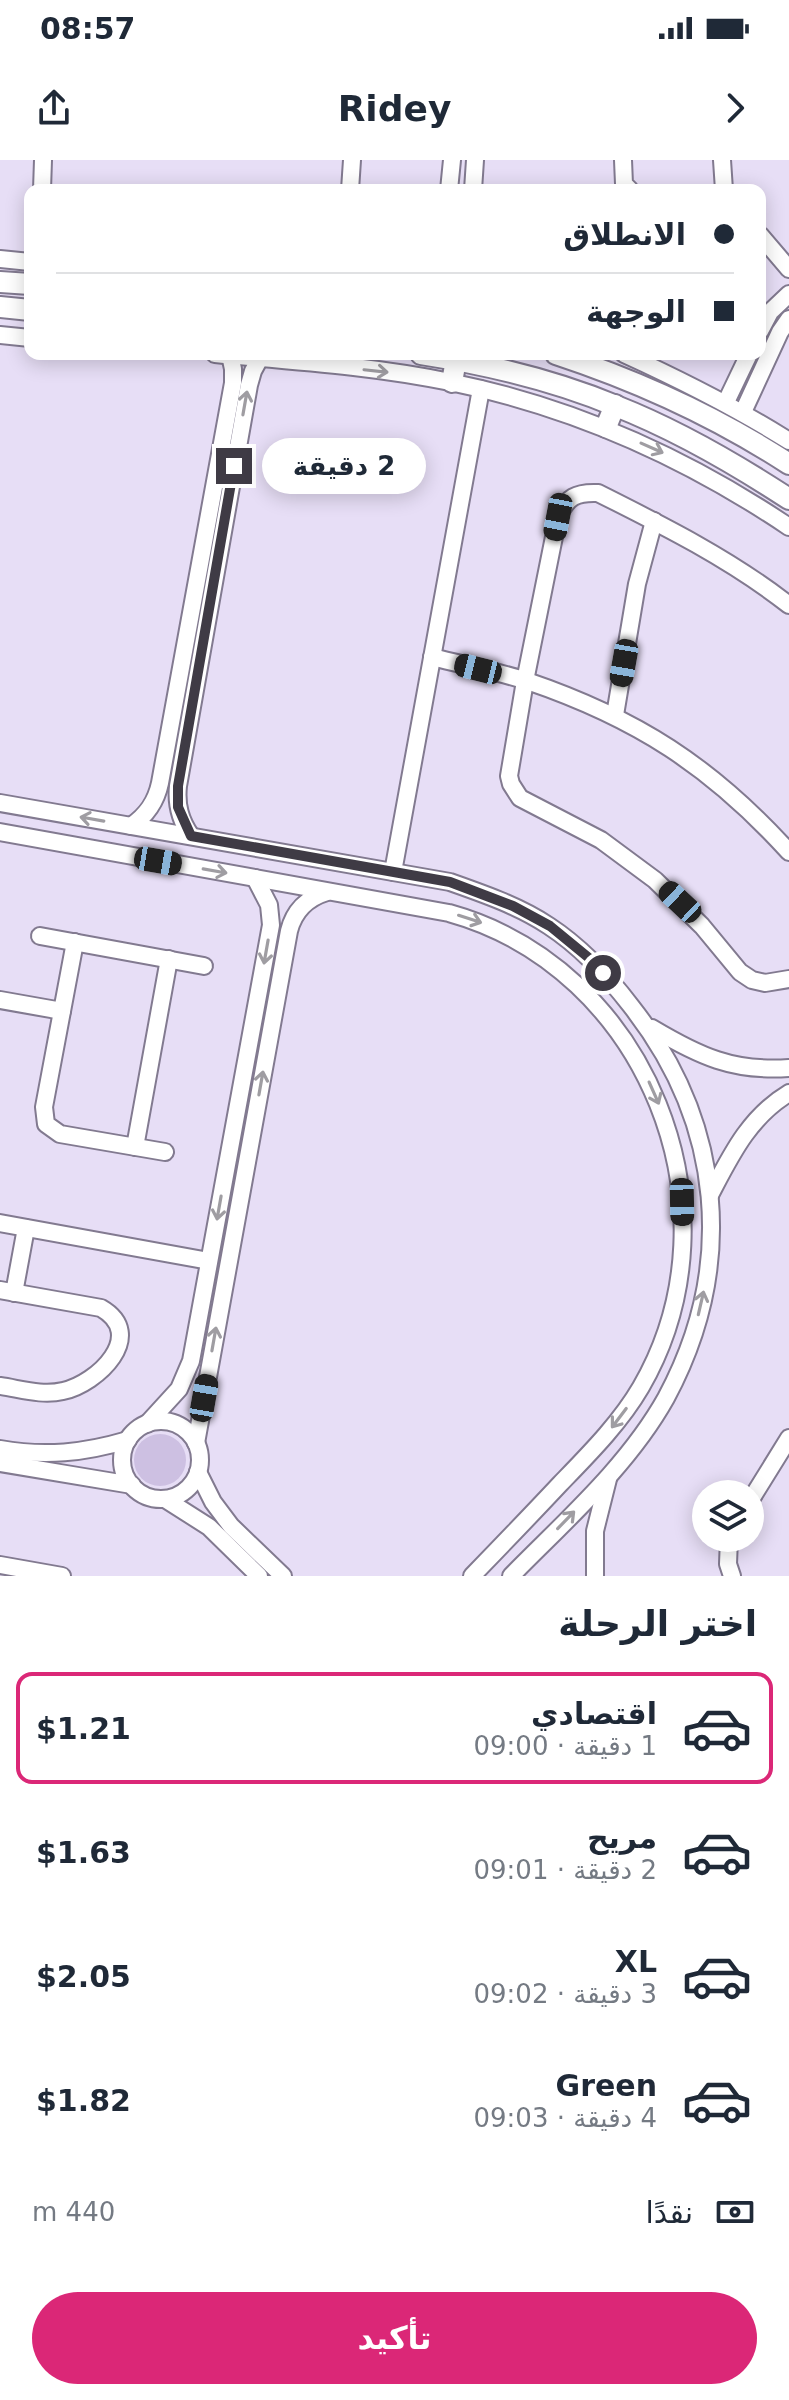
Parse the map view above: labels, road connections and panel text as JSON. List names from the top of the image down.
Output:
{
  "page": {
    "status": "08:57",
    "header": "Ridey",
    "banner": ["الانطلاق", "الوجهة"],
    "bubble": "2 دقيقة",
    "heading": "اختر الرحلة",
    "list": [
      {
        "name": "اقتصادي",
        "note": "1 دقيقة · 09:00",
        "value": "$1.21"
      },
      {
        "name": "مريح",
        "note": "2 دقيقة · 09:01",
        "value": "$1.63"
      },
      {
        "name": "XL",
        "note": "3 دقيقة · 09:02",
        "value": "$2.05"
      },
      {
        "name": "Green",
        "note": "4 دقيقة · 09:03",
        "value": "$1.82"
      }
    ],
    "pay": ["نقدًا", "440 m"],
    "buttons": "تأكيد"
  }
}
